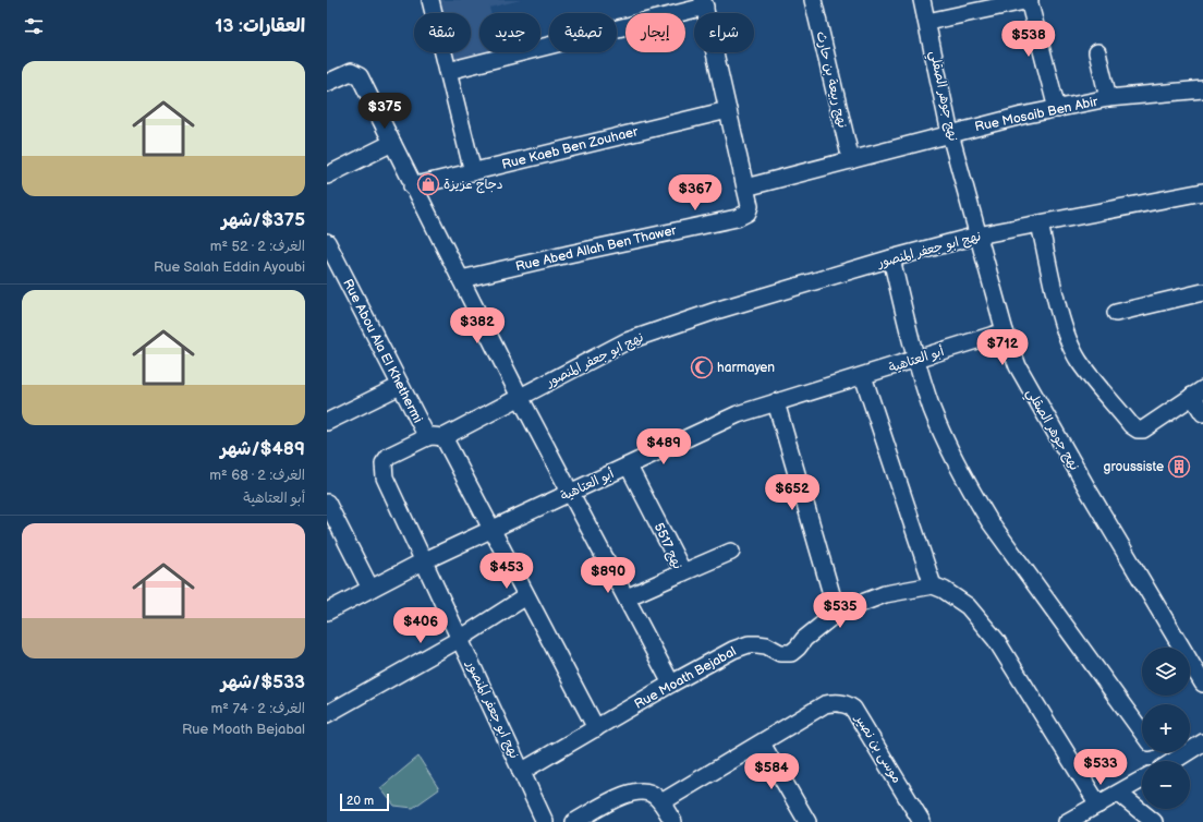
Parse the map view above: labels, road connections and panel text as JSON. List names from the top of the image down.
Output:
{
  "streets": {
    "street": [
      "نهج ربيعة بن حارث",
      "نهج جوهر الصقلي",
      "Rue Mosaib Ben Abir",
      "Rue Kaeb Ben Zouhaer",
      "Rue Abed Allah Ben Thawer",
      "نهج ابو جعفر المنصور",
      "Rue Abou Ala El Khethermi",
      "أبو العتاهية",
      "نهج 5517",
      "Rue Moath Bejabal",
      "موسى بن نصير"
    ]
  },
  "crossings": [
    ["نهج ربيعة بن حارث", "Rue Mosaib Ben Abir"],
    ["نهج جوهر الصقلي", "Rue Mosaib Ben Abir"],
    ["نهج جوهر الصقلي", "نهج ابو جعفر المنصور"],
    ["نهج جوهر الصقلي", "أبو العتاهية"],
    ["Rue Mosaib Ben Abir", "Rue Abed Allah Ben Thawer"],
    ["Rue Kaeb Ben Zouhaer", "Rue Abed Allah Ben Thawer"],
    ["نهج ابو جعفر المنصور", "Rue Abou Ala El Khethermi"],
    ["نهج ابو جعفر المنصور", "أبو العتاهية"],
    ["نهج ابو جعفر المنصور", "Rue Moath Bejabal"],
    ["Rue Abou Ala El Khethermi", "أبو العتاهية"],
    ["Rue Abou Ala El Khethermi", "Rue Moath Bejabal"],
    ["أبو العتاهية", "نهج 5517"]
  ],
  "places": {
    "shop": ["دجاج عزيزة"],
    "mosque": ["harmayen"],
    "building": ["groussiste"]
  },
  "scale_bar": "20 m",
  "page": {
    "heading": "العقارات: 13",
    "chip": [
      "شراء",
      "إيجار",
      "تصفية",
      "جديد",
      "شقة"
    ],
    "price": [
      "$538",
      "$375",
      "$367",
      "$382",
      "$712",
      "$489",
      "$652",
      "$453",
      "$890",
      "$535",
      "$406",
      "$533",
      "$584"
    ],
    "list": [
      {
        "name": "$375/شهر",
        "note": "الغرف: 2 · 52 m² · Rue Salah Eddin Ayoubi"
      },
      {
        "name": "$489/شهر",
        "note": "الغرف: 2 · 68 m² · أبو العتاهية"
      },
      {
        "name": "$533/شهر",
        "note": "الغرف: 2 · 74 m² · Rue Moath Bejabal"
      }
    ],
    "map_buttons": ["+", "−"],
    "scale": "20 m"
  }
}
